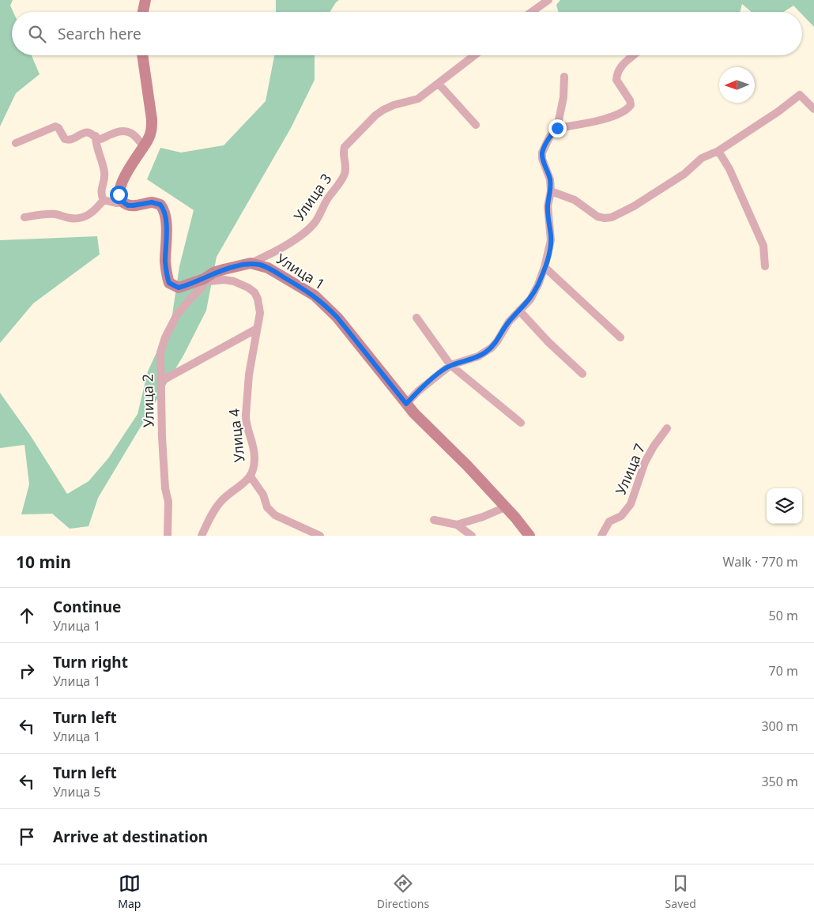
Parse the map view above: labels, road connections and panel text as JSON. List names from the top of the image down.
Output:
{
  "streets": {
    "main road": ["Улица 1"],
    "street": [
      "Улица 3",
      "Улица 2",
      "Улица 4",
      "Улица 7"
    ]
  },
  "crossings": [
    ["Улица 3", "Улица 1"],
    ["Улица 1", "Улица 2"],
    ["Улица 1", "Улица 4"],
    ["Улица 2", "Улица 4"]
  ],
  "north": "left",
  "page": {
    "search": "Search here",
    "heading": ["10 min", "Walk · 770 m"],
    "list": [
      ["Continue", "Улица 1", "50 m"],
      ["Turn right", "Улица 1", "70 m"],
      ["Turn left", "Улица 1", "300 m"],
      ["Turn left", "Улица 5", "350 m"],
      "Arrive at destination"
    ],
    "nav": ["Map", "Directions", "Saved"]
  }
}
